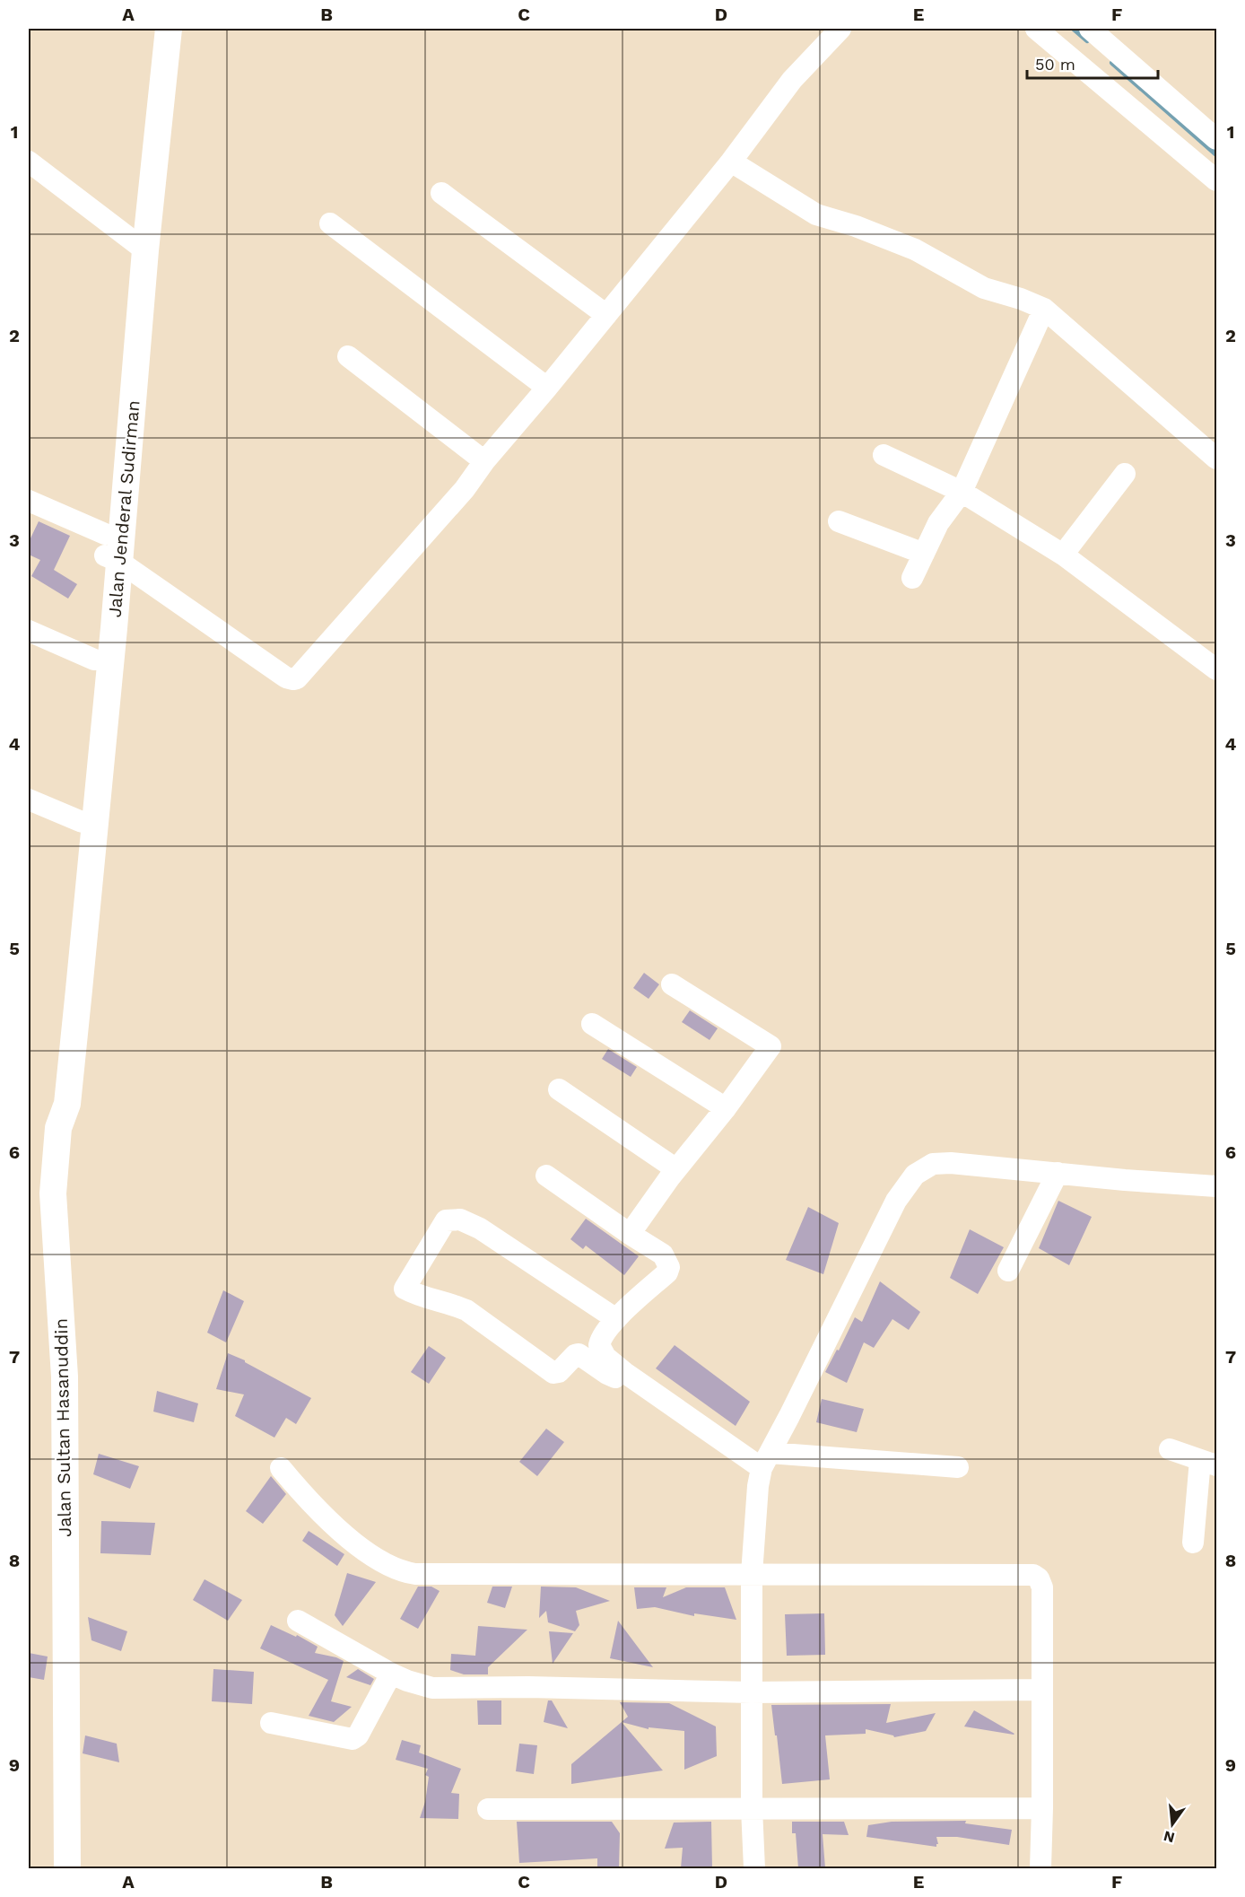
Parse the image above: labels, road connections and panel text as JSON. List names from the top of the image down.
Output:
{
  "streets": {
    "main road": ["Jalan Jenderal Sudirman", "Jalan Sultan Hasanuddin"]
  },
  "crossings": [
    ["Jalan Jenderal Sudirman", "Jalan Sultan Hasanuddin"]
  ],
  "scale_bar": "50 m",
  "north": "bottom",
  "grid": {
    "columns": [
      "A",
      "B",
      "C",
      "D",
      "E",
      "F"
    ],
    "rows": [
      "1",
      "2",
      "3",
      "4",
      "5",
      "6",
      "7",
      "8",
      "9"
    ]
  }
}
